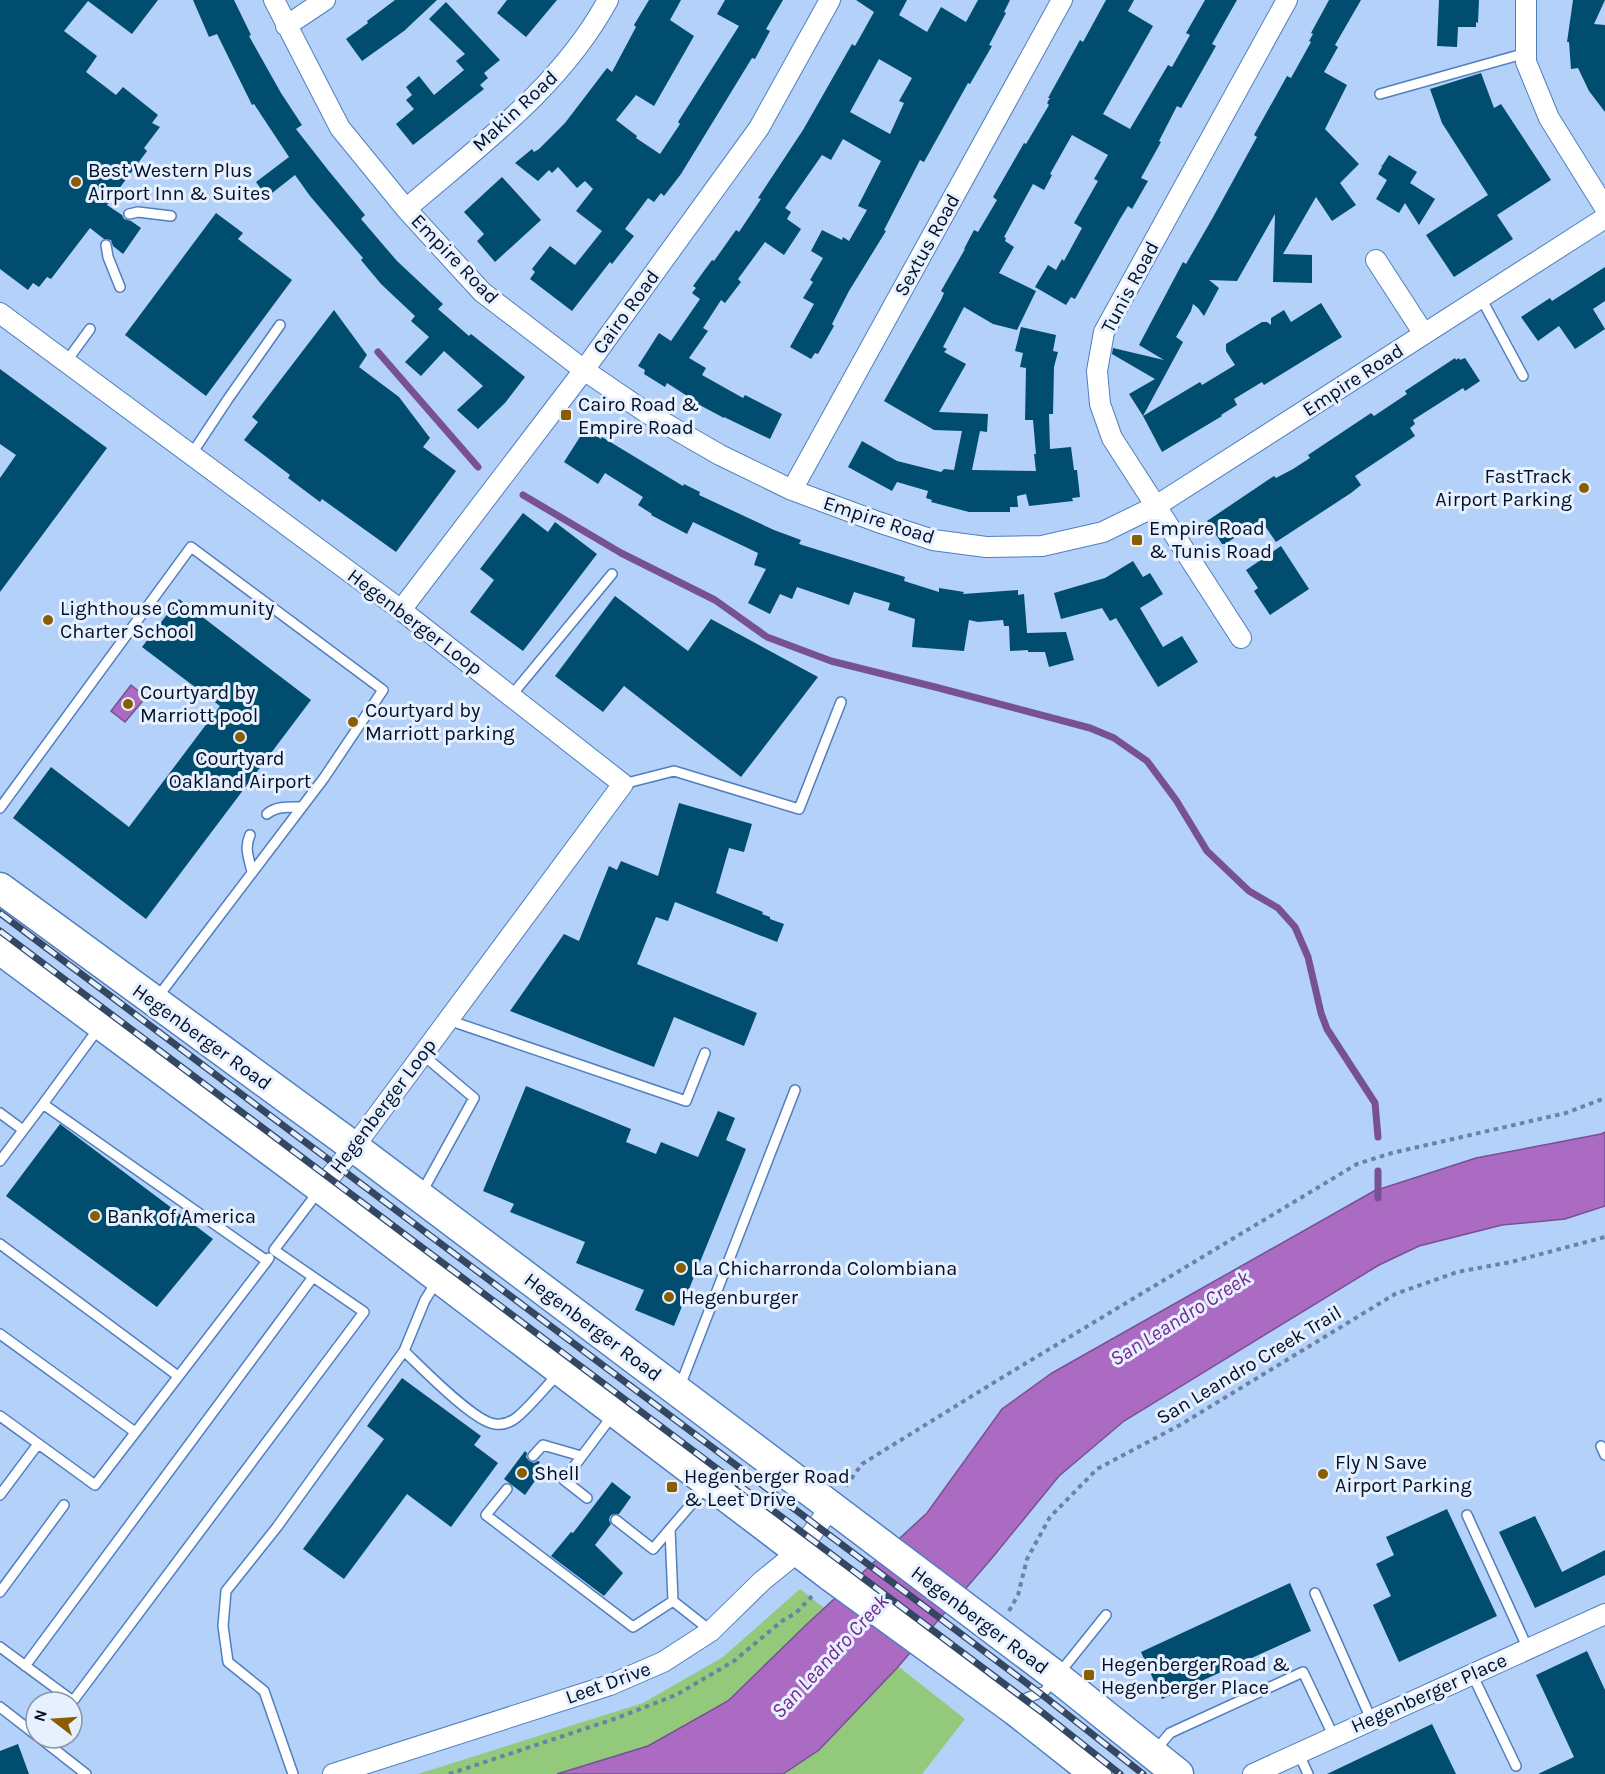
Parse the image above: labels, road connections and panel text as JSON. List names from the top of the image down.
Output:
{
  "streets": {
    "main road": ["Hegenberger Road"],
    "street": [
      "Makin Road",
      "Sextus Road",
      "Empire Road",
      "Tunis Road",
      "Cairo Road",
      "Hegenberger Loop",
      "Leet Drive",
      "Hegenberger Place"
    ],
    "path": ["San Leandro Creek Trail"]
  },
  "crossings": [
    ["Makin Road", "Empire Road"],
    ["Sextus Road", "Empire Road"],
    ["Empire Road", "Tunis Road"],
    ["Empire Road", "Cairo Road"],
    ["Cairo Road", "Hegenberger Loop"],
    ["Hegenberger Loop", "Hegenberger Road"],
    ["Hegenberger Road", "San Leandro Creek Trail"],
    ["Hegenberger Road", "Leet Drive"]
  ],
  "water": ["San Leandro Creek"],
  "places": {
    "other": [
      "Best Western Plus Airport Inn & Suites",
      "FastTrack Airport Parking",
      "Lighthouse Community Charter School",
      "Courtyard by Marriott pool",
      "Courtyard by Marriott parking",
      "Courtyard Oakland Airport",
      "Bank of America",
      "La Chicharronda Colombiana",
      "Hegenburger",
      "Shell",
      "Fly N Save Airport Parking"
    ],
    "transit": [
      "Cairo Road & Empire Road",
      "Empire Road & Tunis Road",
      "Hegenberger Road & Leet Drive",
      "Hegenberger Road & Hegenberger Place"
    ]
  },
  "north": "left"
}
